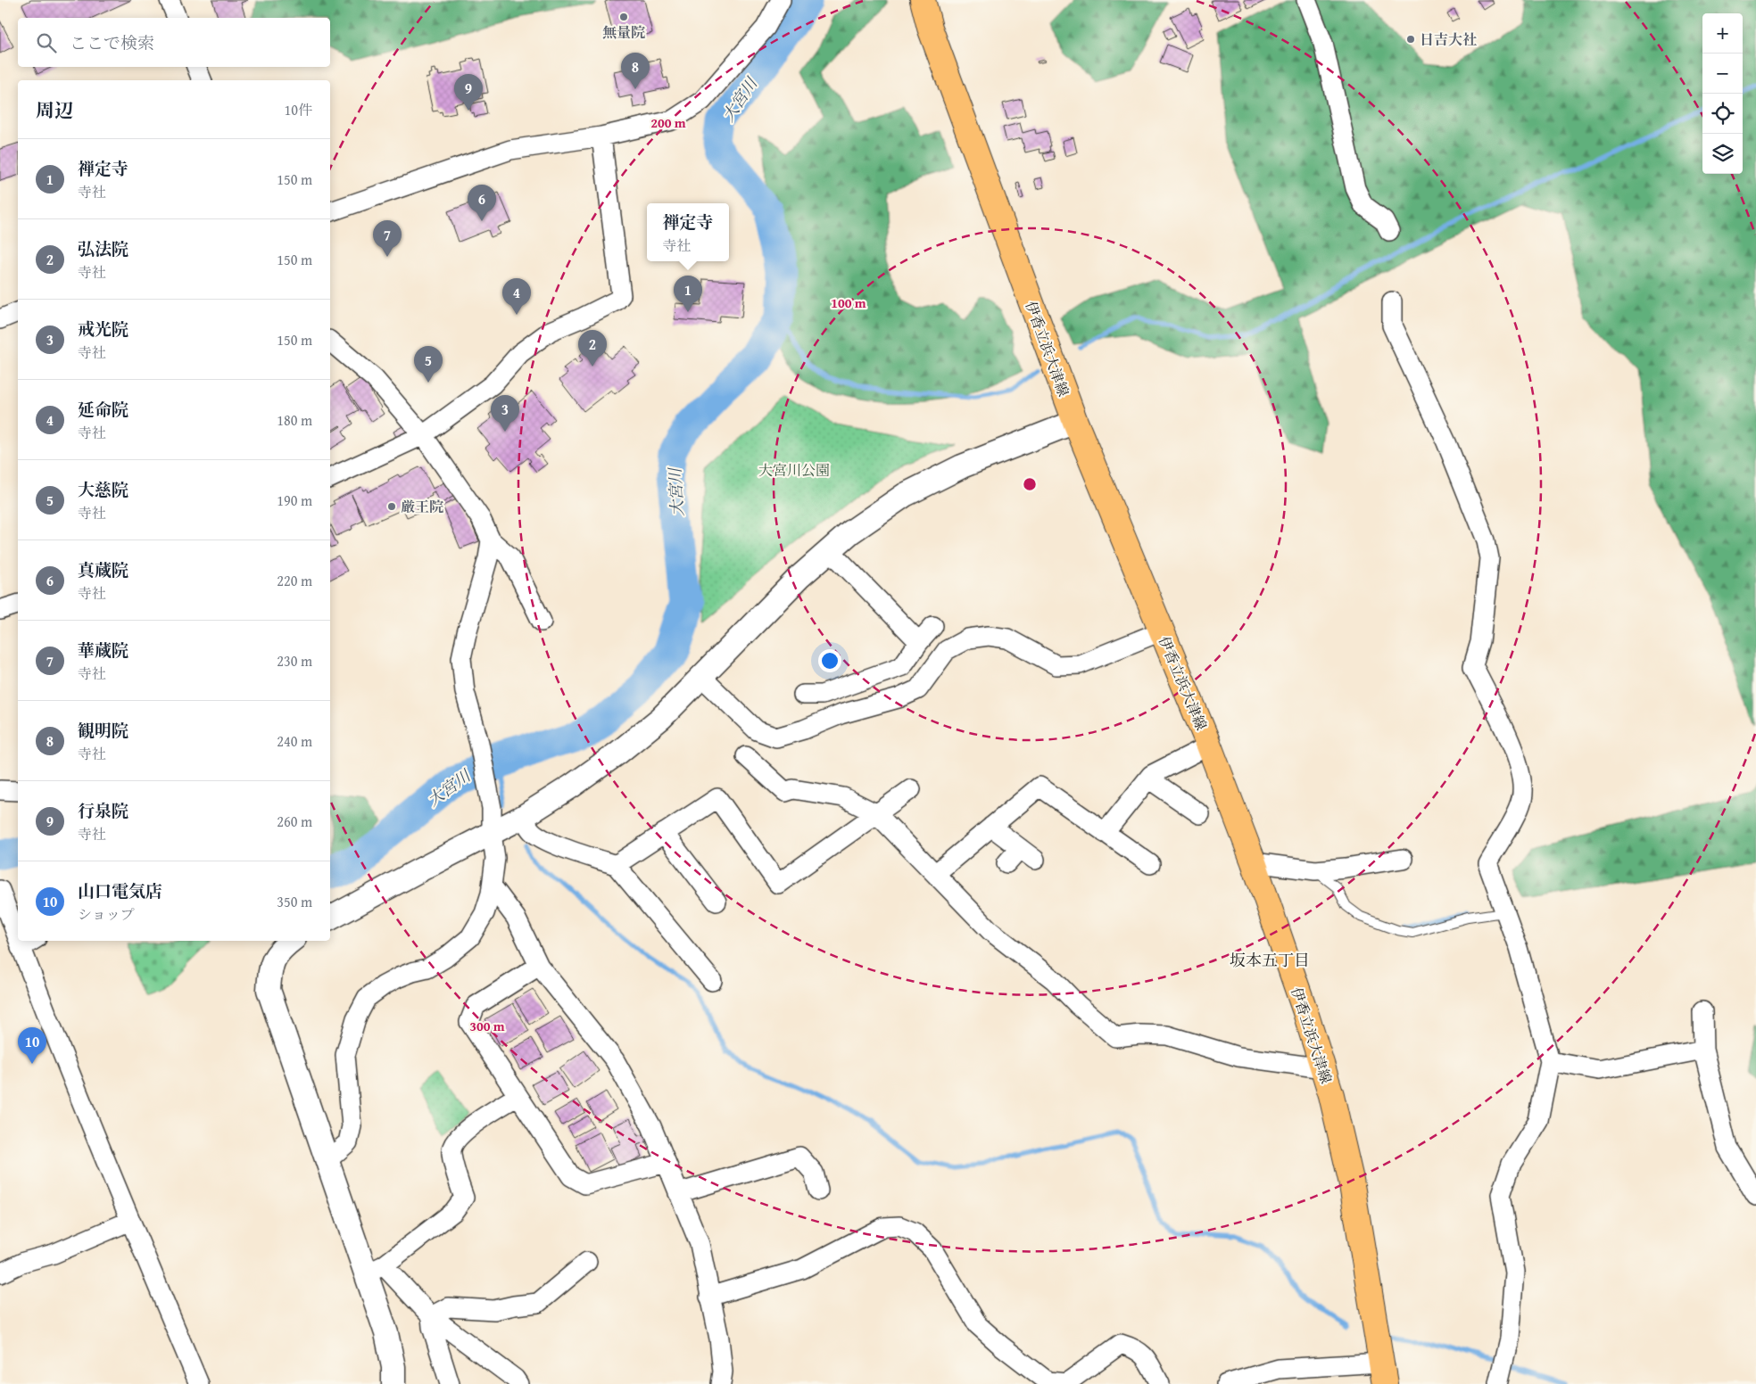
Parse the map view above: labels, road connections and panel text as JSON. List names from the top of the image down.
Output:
{
  "streets": {
    "main road": ["伊香立浜大津線"]
  },
  "districts": ["坂本五丁目"],
  "water": ["大宮川"],
  "parks": ["大宮川公園"],
  "places": ["無量院", "日吉大社", "厳王院"],
  "page": {
    "map_buttons": ["+", "−"],
    "search": "ここで検索",
    "pins": [
      "8",
      "9",
      "6",
      "7",
      "1",
      "4",
      "2",
      "5",
      "3",
      "10"
    ],
    "heading": ["周辺", "10件"],
    "list": [
      {
        "mark": "1",
        "name": "禅定寺",
        "note": "寺社",
        "value": "150 m"
      },
      {
        "mark": "2",
        "name": "弘法院",
        "note": "寺社",
        "value": "150 m"
      },
      {
        "mark": "3",
        "name": "戒光院",
        "note": "寺社",
        "value": "150 m"
      },
      {
        "mark": "4",
        "name": "延命院",
        "note": "寺社",
        "value": "180 m"
      },
      {
        "mark": "5",
        "name": "大慈院",
        "note": "寺社",
        "value": "190 m"
      },
      {
        "mark": "6",
        "name": "真蔵院",
        "note": "寺社",
        "value": "220 m"
      },
      {
        "mark": "7",
        "name": "華蔵院",
        "note": "寺社",
        "value": "230 m"
      },
      {
        "mark": "8",
        "name": "観明院",
        "note": "寺社",
        "value": "240 m"
      },
      {
        "mark": "9",
        "name": "行泉院",
        "note": "寺社",
        "value": "260 m"
      },
      {
        "mark": "10",
        "name": "山口電気店",
        "note": "ショップ",
        "value": "350 m"
      }
    ],
    "popup": ["禅定寺", "寺社"]
  },
  "rings": ["200 m", "100 m", "300 m"]
}
